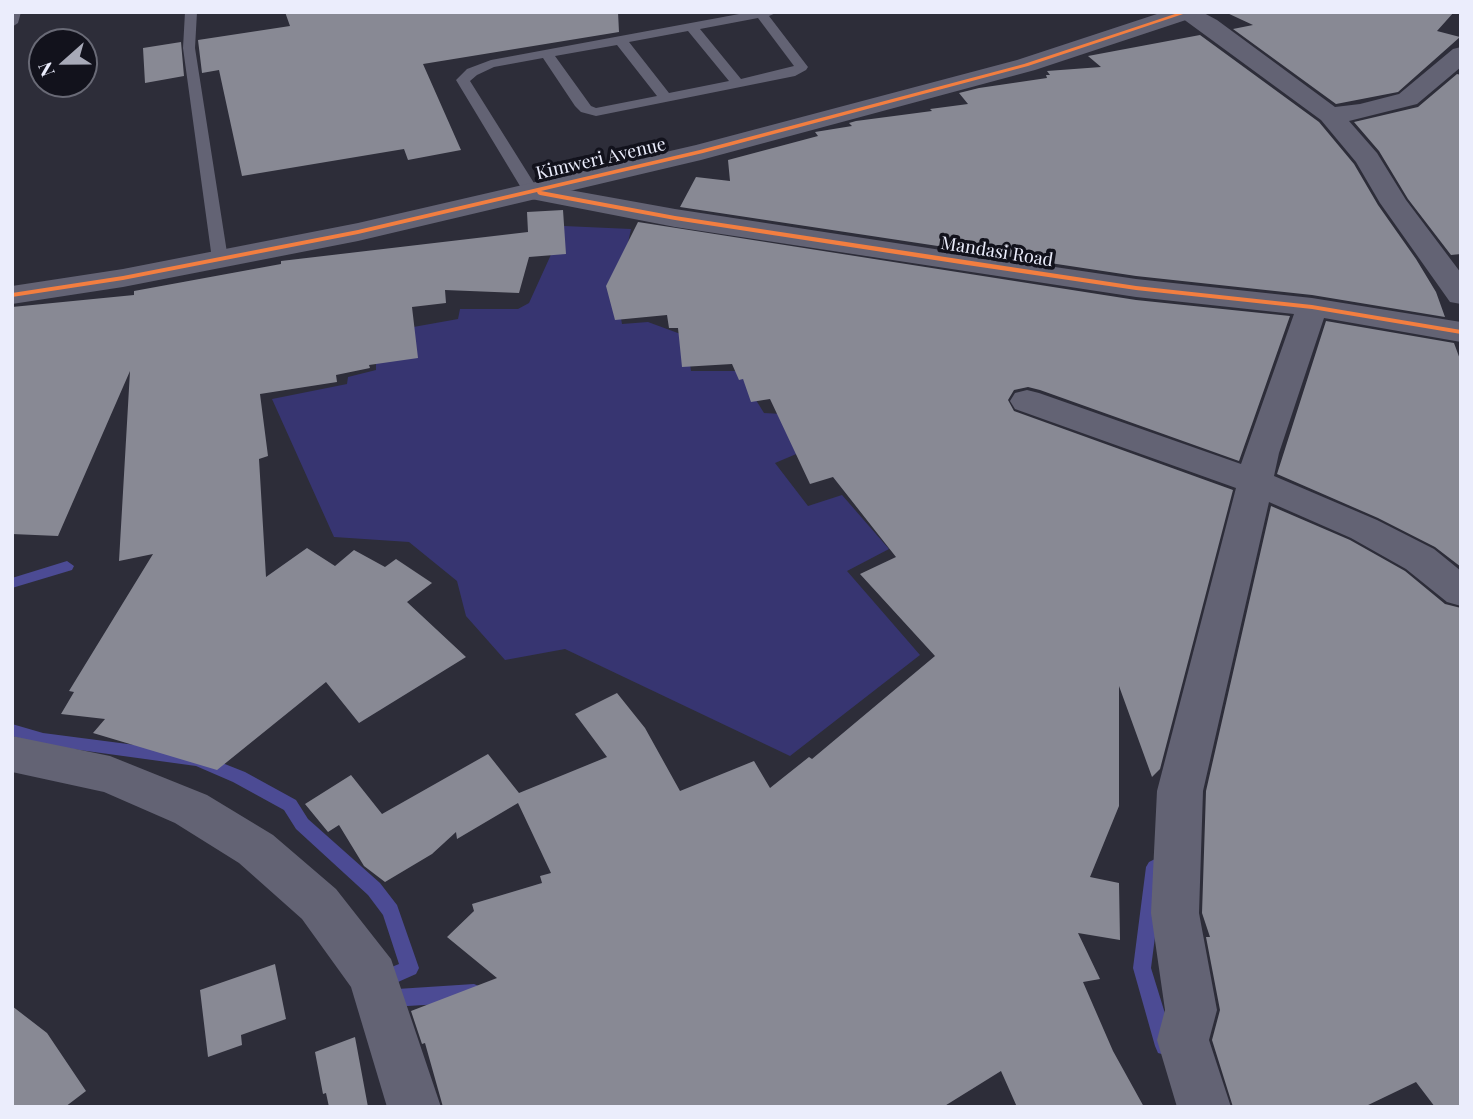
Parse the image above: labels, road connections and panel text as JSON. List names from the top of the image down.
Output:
{
  "streets": {
    "street": ["Kimweri Avenue", "Mandasi Road"]
  },
  "crossings": [
    ["Kimweri Avenue", "Mandasi Road"]
  ],
  "north": "left"
}
